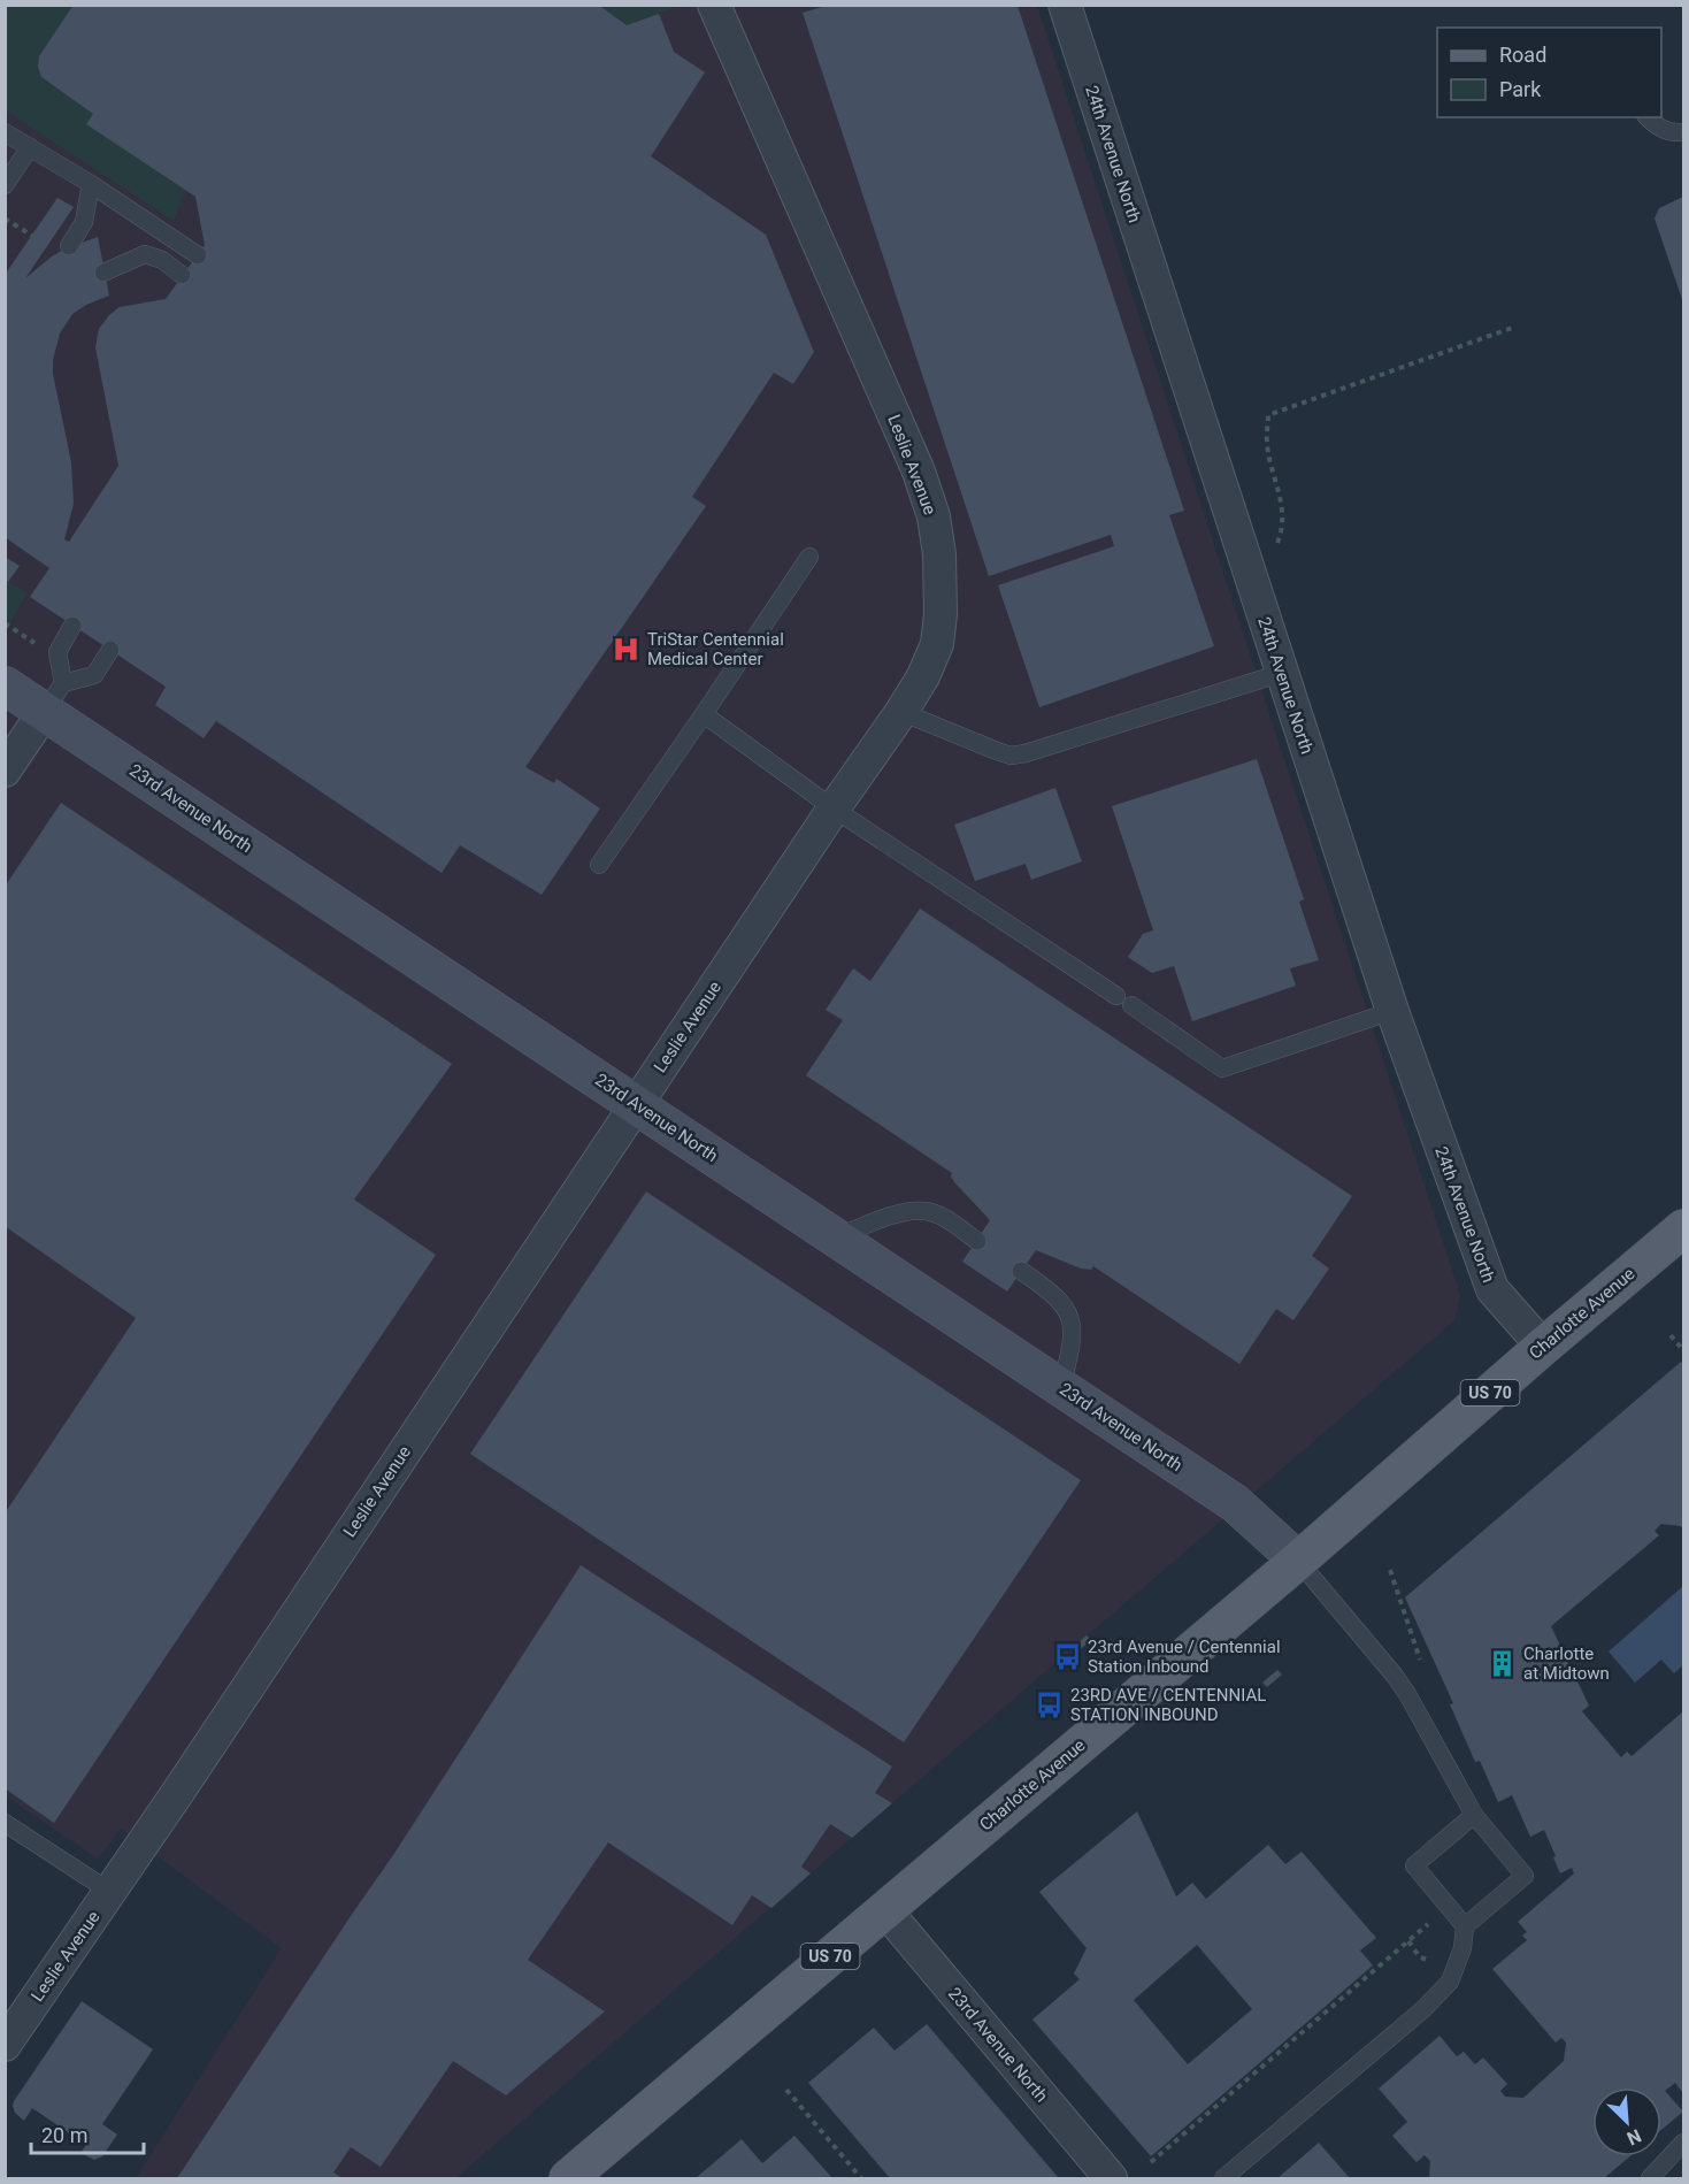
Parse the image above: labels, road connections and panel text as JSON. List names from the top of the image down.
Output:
{
  "streets": {
    "main road": ["Charlotte Avenue", "US 70"],
    "street": ["24th Avenue North", "Leslie Avenue", "23rd Avenue North"]
  },
  "crossings": [
    ["24th Avenue North", "Charlotte Avenue"],
    ["Leslie Avenue", "23rd Avenue North"],
    ["23rd Avenue North", "Charlotte Avenue"]
  ],
  "places": {
    "hospital": ["TriStar Centennial Medical Center"],
    "bus stop": ["23rd Avenue / Centennial Station Inbound", "23RD AVE / CENTENNIAL STATION INBOUND"],
    "building": ["Charlotte at Midtown"]
  },
  "legend": ["Road", "Park"],
  "scale_bar": "20 m",
  "north": "bottom right"
}
